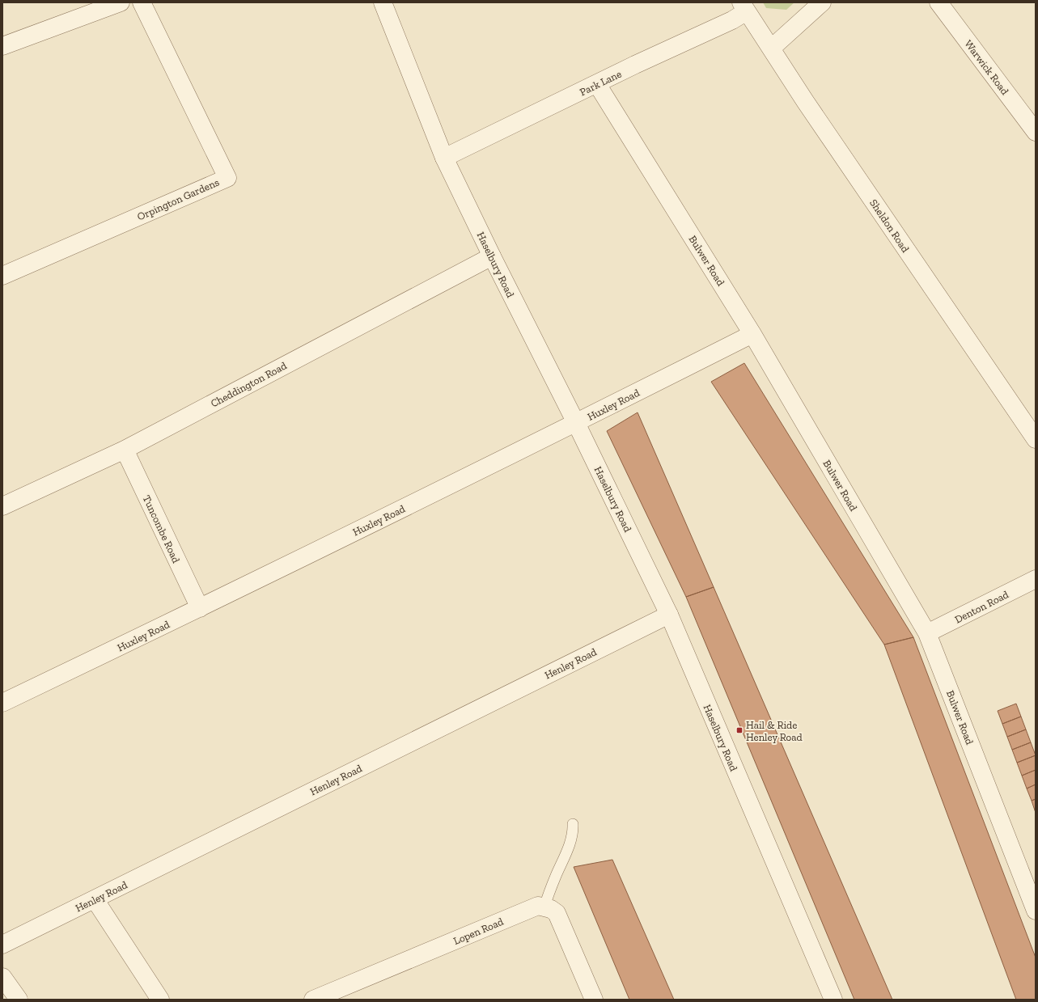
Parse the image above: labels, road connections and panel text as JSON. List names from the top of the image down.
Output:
{
  "streets": {
    "street": [
      "Warwick Road",
      "Park Lane",
      "Orpington Gardens",
      "Sheldon Road",
      "Bulwer Road",
      "Haselbury Road",
      "Cheddington Road",
      "Huxley Road",
      "Tuncombe Road",
      "Denton Road",
      "Henley Road",
      "Lopen Road"
    ]
  },
  "crossings": [
    ["Park Lane", "Sheldon Road"],
    ["Park Lane", "Bulwer Road"],
    ["Park Lane", "Haselbury Road"],
    ["Bulwer Road", "Huxley Road"],
    ["Bulwer Road", "Denton Road"],
    ["Haselbury Road", "Cheddington Road"],
    ["Haselbury Road", "Huxley Road"],
    ["Haselbury Road", "Henley Road"],
    ["Cheddington Road", "Tuncombe Road"],
    ["Huxley Road", "Tuncombe Road"]
  ],
  "places": {
    "transit": ["Hail & Ride Henley Road"]
  }
}
